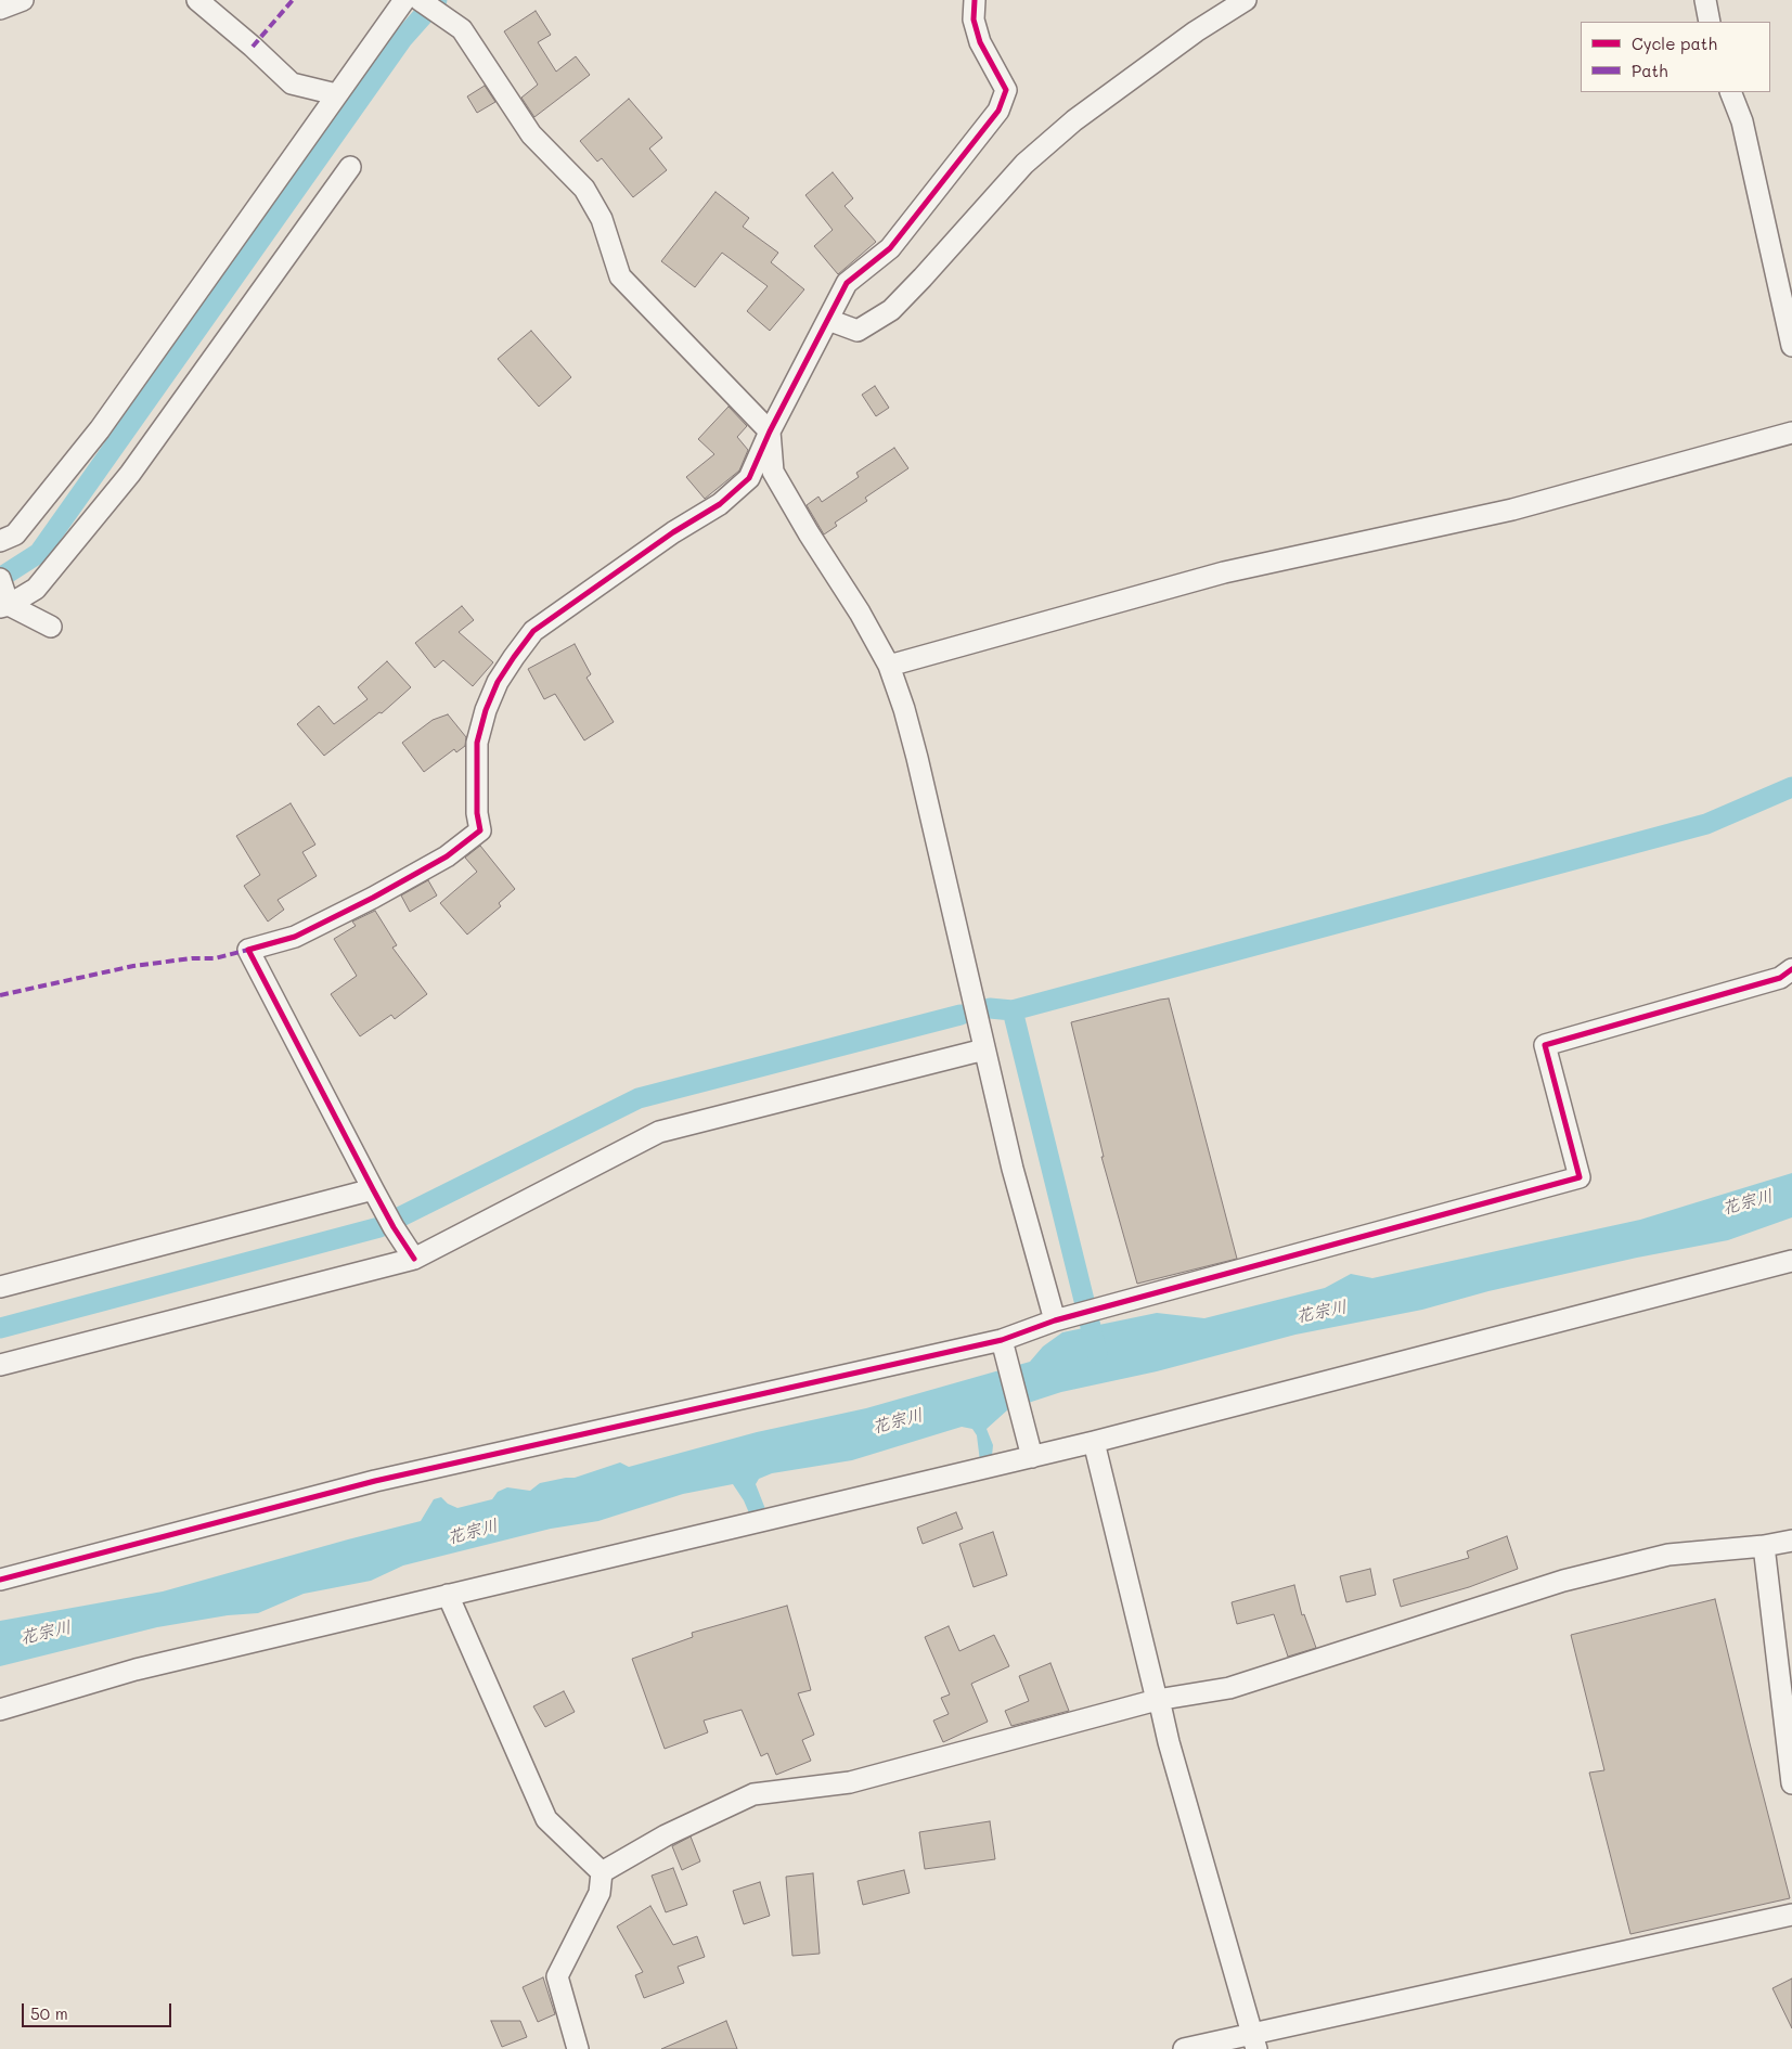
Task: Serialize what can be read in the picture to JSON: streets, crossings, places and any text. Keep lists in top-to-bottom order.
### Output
{
  "water": ["花宗川"],
  "legend": ["Cycle path", "Path"],
  "scale_bar": "50 m"
}
